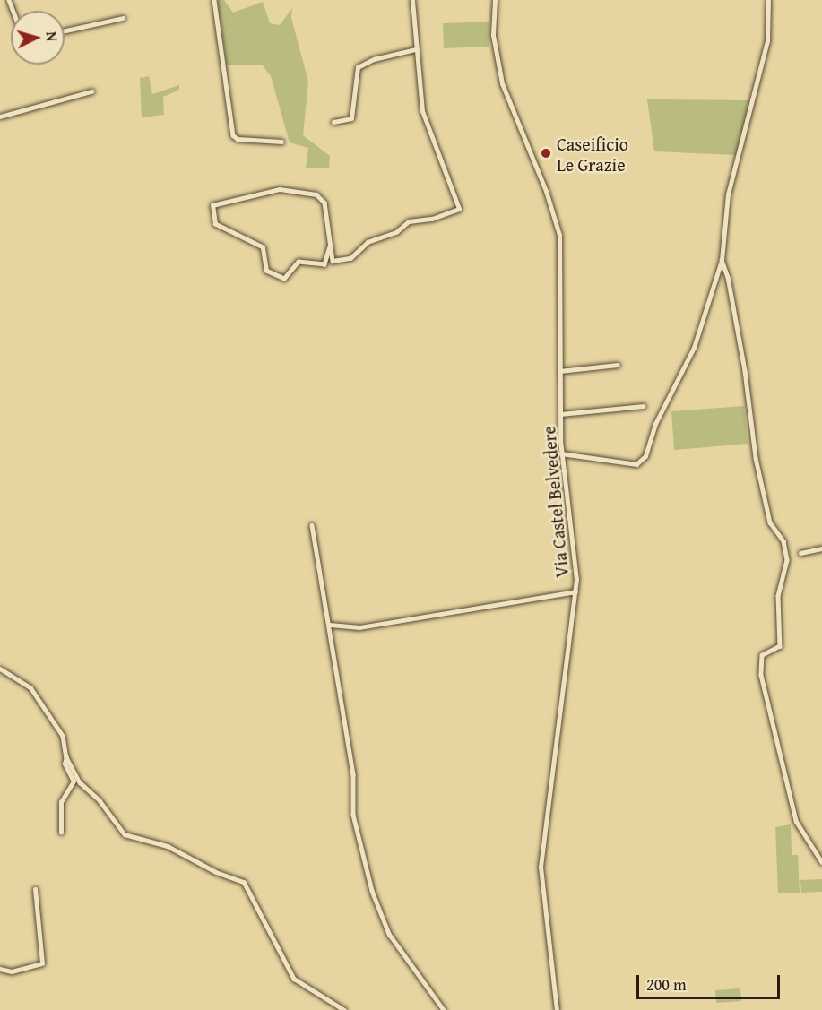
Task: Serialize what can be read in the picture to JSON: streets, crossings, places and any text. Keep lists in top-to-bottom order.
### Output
{
  "streets": {
    "street": ["Via Castel Belvedere"]
  },
  "places": ["Caseificio Le Grazie"],
  "scale_bar": "200 m",
  "north": "right"
}
